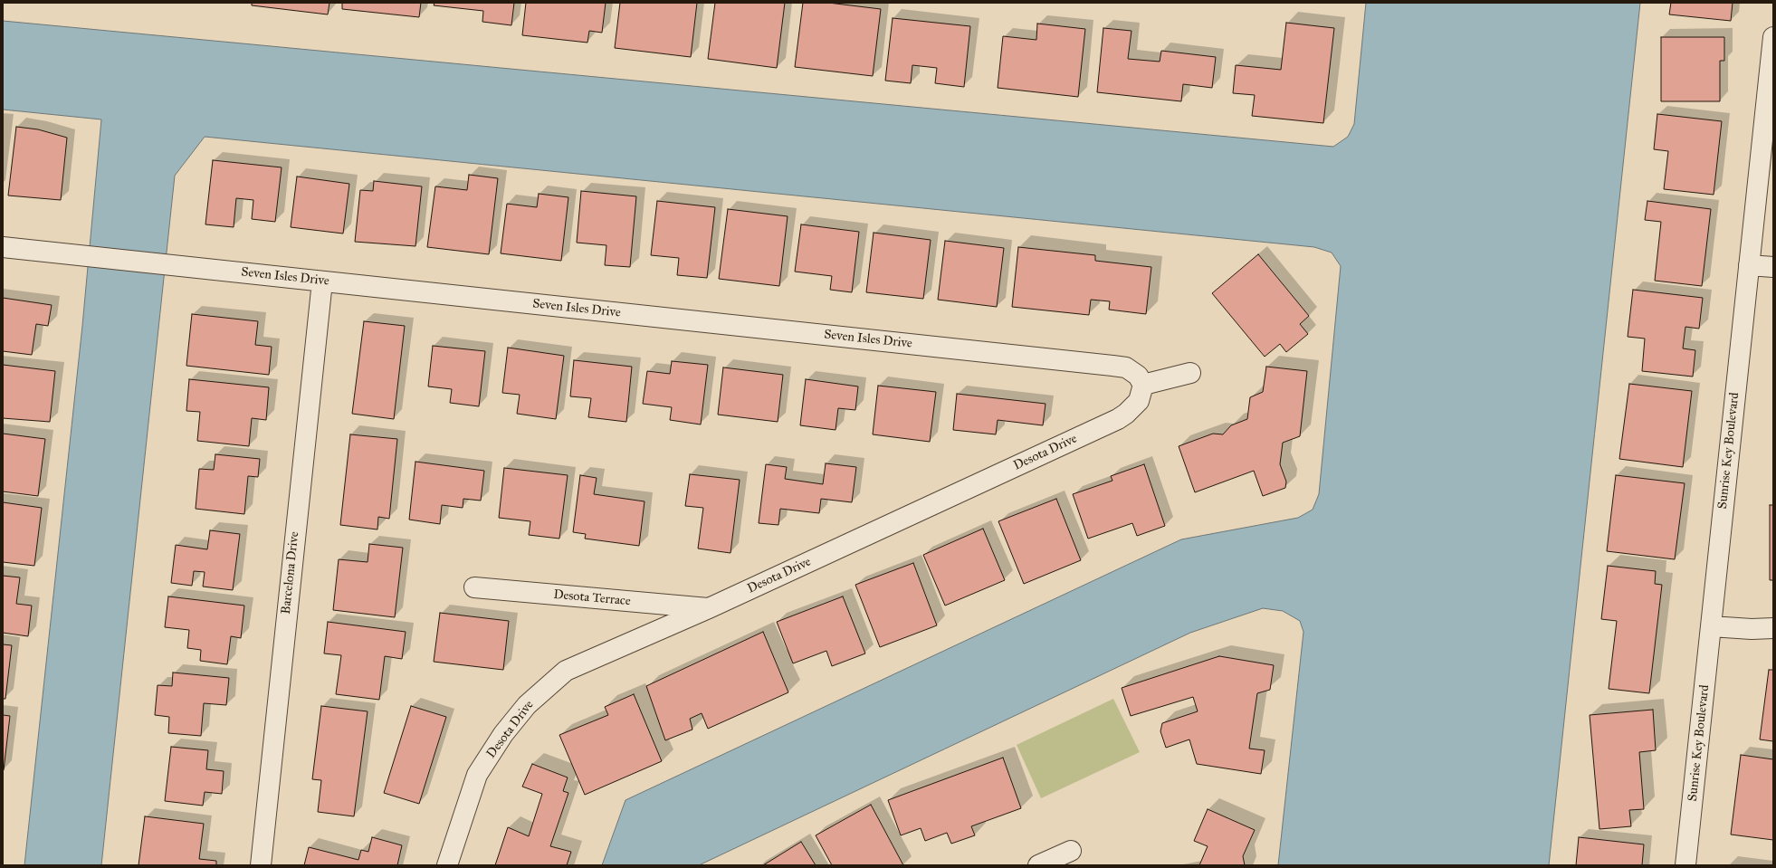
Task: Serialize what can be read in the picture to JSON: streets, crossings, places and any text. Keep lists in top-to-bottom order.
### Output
{
  "streets": {
    "street": [
      "Seven Isles Drive",
      "Sunrise Key Boulevard",
      "Desota Drive",
      "Barcelona Drive",
      "Desota Terrace"
    ]
  },
  "crossings": [
    ["Seven Isles Drive", "Desota Drive"],
    ["Seven Isles Drive", "Barcelona Drive"],
    ["Desota Drive", "Desota Terrace"]
  ]
}
